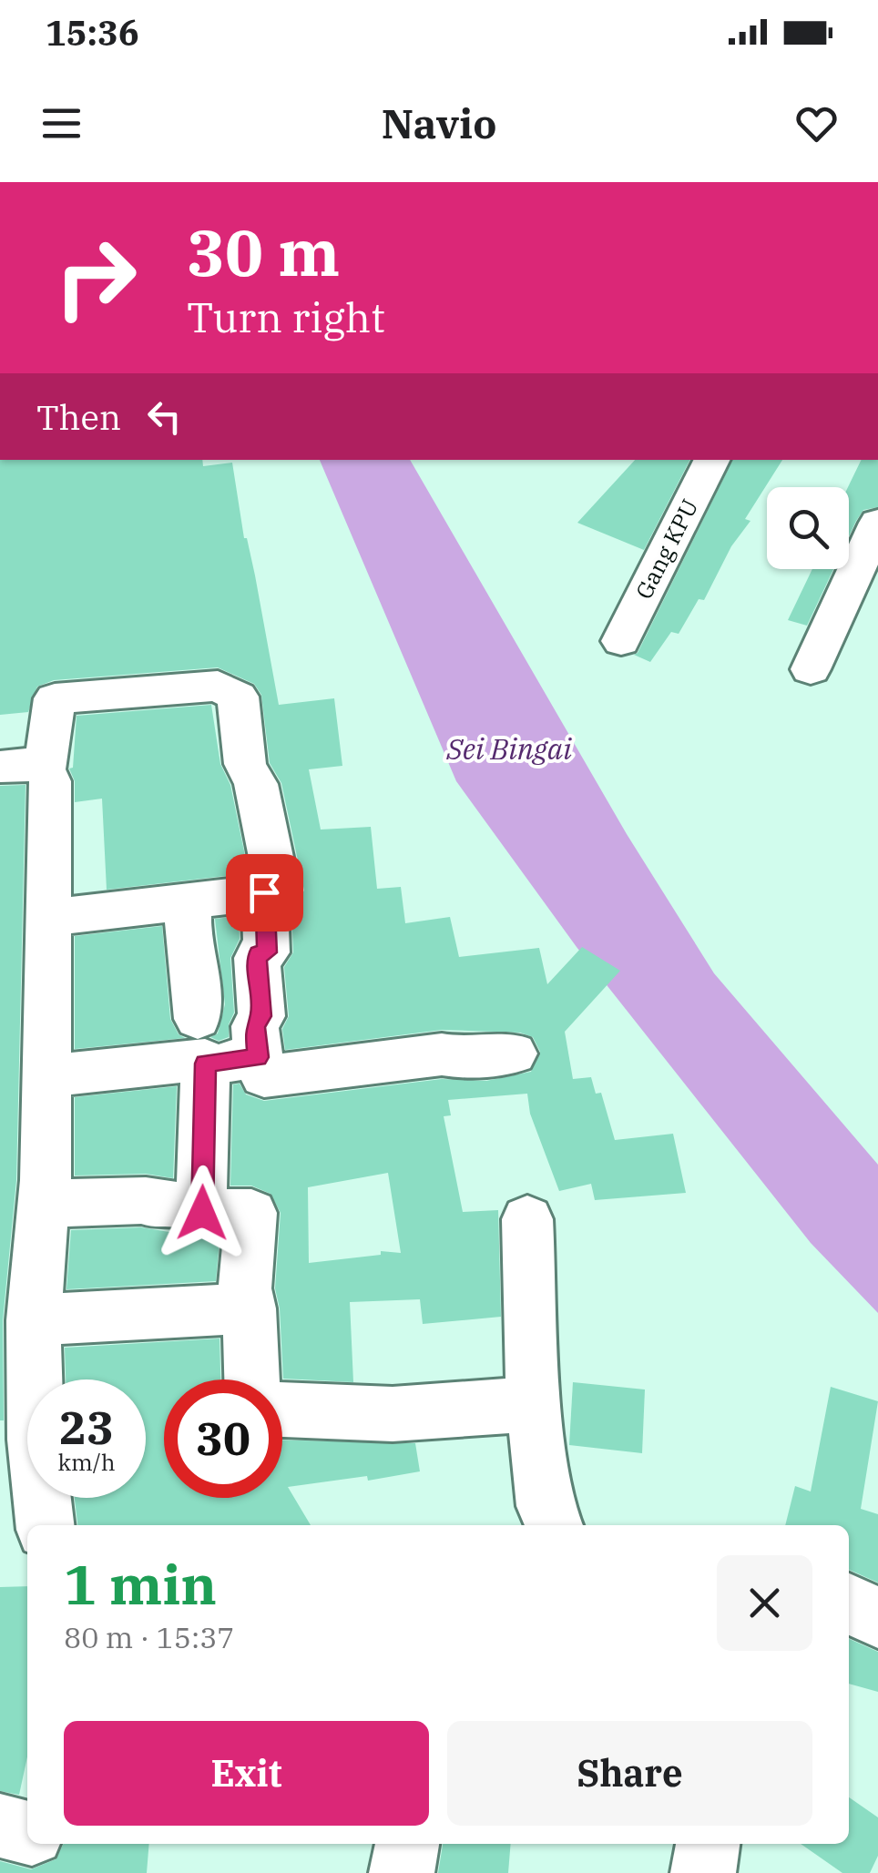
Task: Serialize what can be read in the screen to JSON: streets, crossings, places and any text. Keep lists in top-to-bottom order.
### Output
{
  "streets": {
    "street": ["Gang KPU"]
  },
  "water": ["Sei Bingai"],
  "page": {
    "status": "15:36",
    "header": "Navio",
    "turn": ["30 m", "Turn right"],
    "then": "Then",
    "speed": "23 km/h",
    "limit": "30",
    "heading": ["1 min", "80 m · 15:37"],
    "buttons": ["Exit", "Share"]
  }
}
